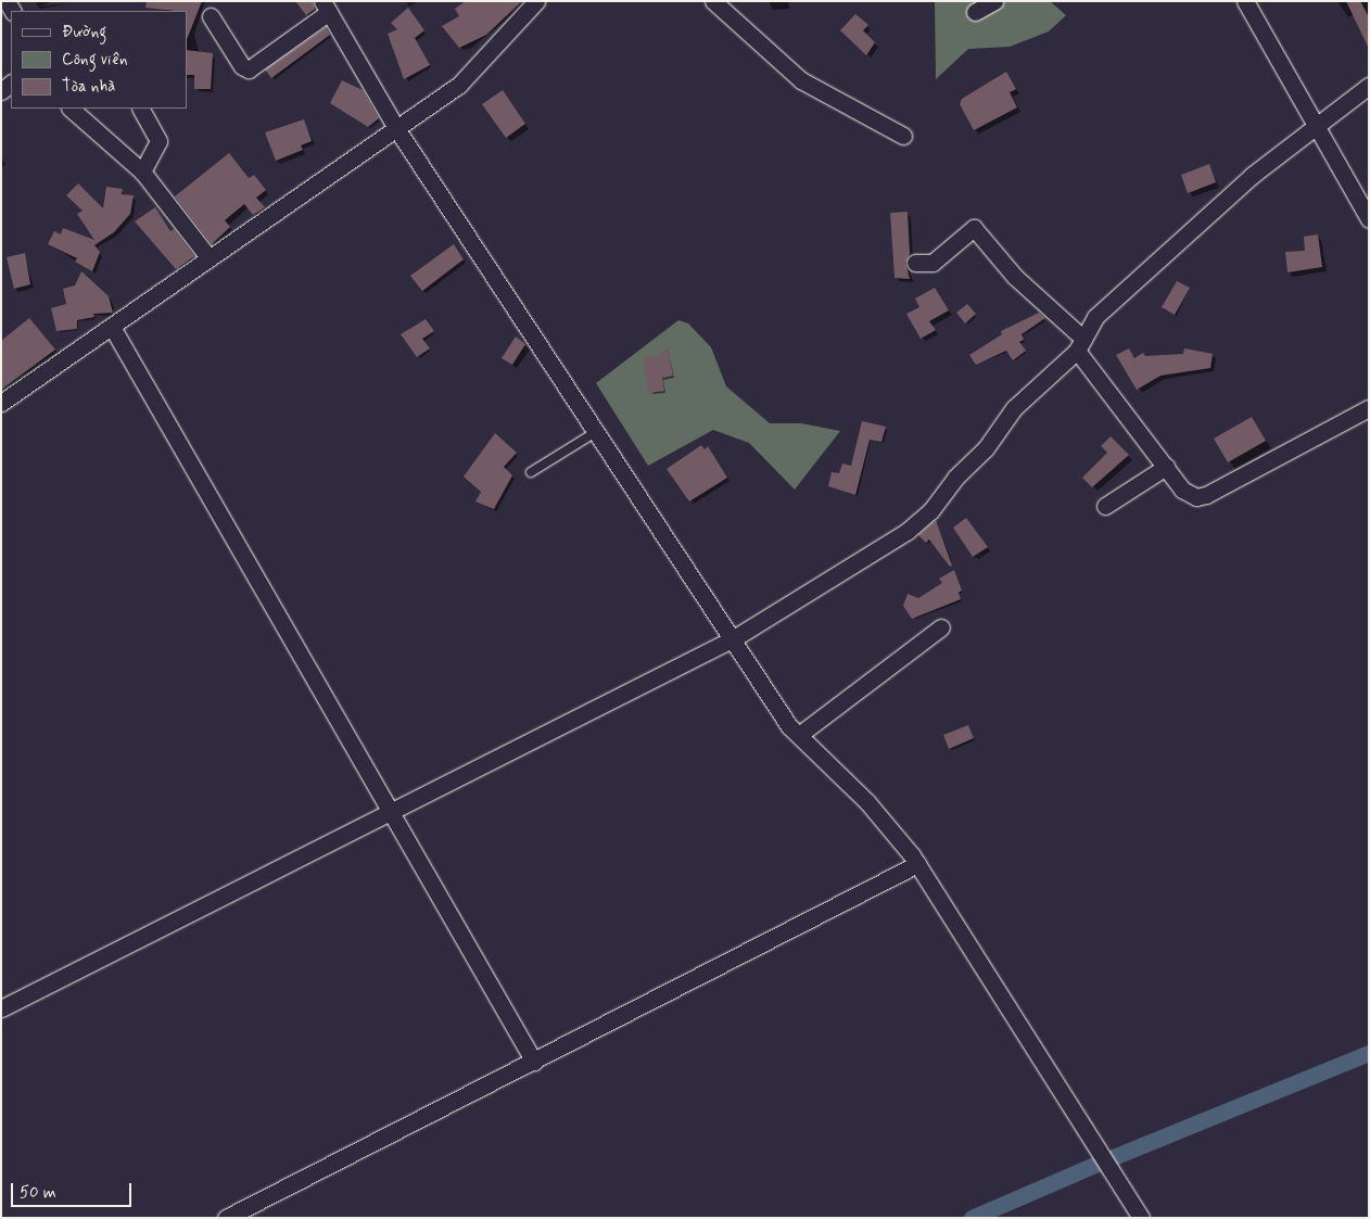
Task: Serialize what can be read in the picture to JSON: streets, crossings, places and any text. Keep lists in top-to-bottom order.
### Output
{
  "legend": ["Đường", "Công viên", "Tòa nhà"],
  "scale_bar": "50 m"
}
